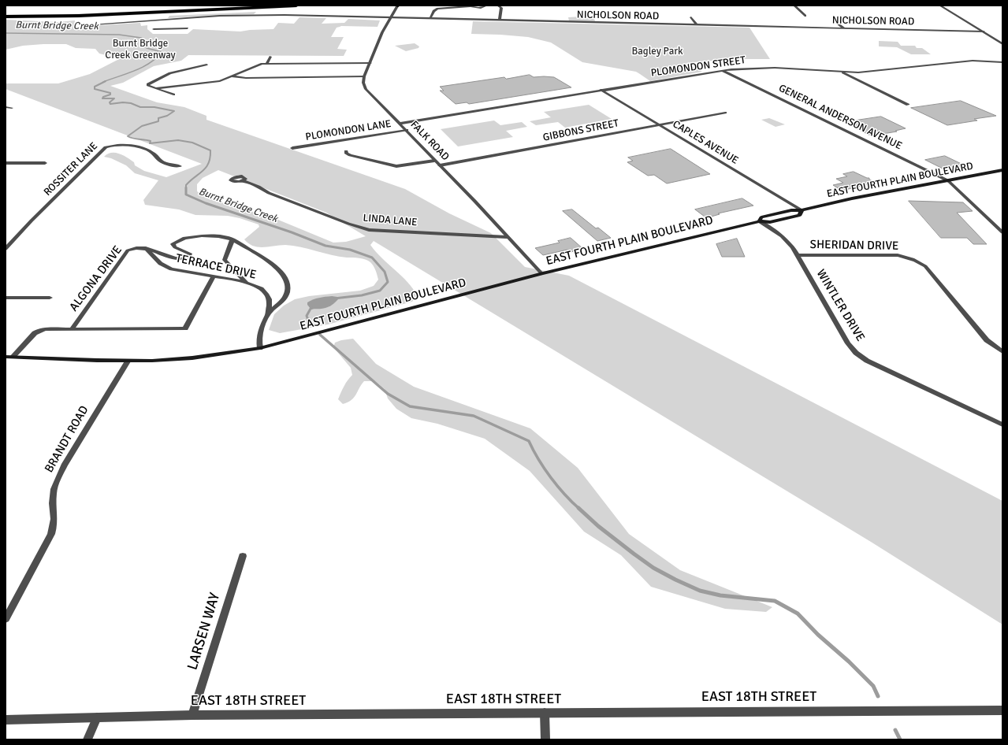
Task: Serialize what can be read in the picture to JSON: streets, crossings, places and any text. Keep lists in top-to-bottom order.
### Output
{
  "streets": {
    "main road": ["EAST FOURTH PLAIN BOULEVARD"],
    "street": [
      "NICHOLSON ROAD",
      "PLOMONDON STREET",
      "GENERAL ANDERSON AVENUE",
      "PLOMONDON LANE",
      "GIBBONS STREET",
      "FALK ROAD",
      "CAPLES AVENUE",
      "ROSSITER LANE",
      "LINDA LANE",
      "SHERIDAN DRIVE",
      "TERRACE DRIVE",
      "ALGONA DRIVE",
      "WINTLER DRIVE",
      "BRANDT ROAD",
      "LARSEN WAY",
      "EAST 18TH STREET"
    ]
  },
  "crossings": [
    ["PLOMONDON STREET", "GENERAL ANDERSON AVENUE"],
    ["PLOMONDON STREET", "FALK ROAD"],
    ["PLOMONDON STREET", "CAPLES AVENUE"],
    ["GENERAL ANDERSON AVENUE", "EAST FOURTH PLAIN BOULEVARD"],
    ["PLOMONDON LANE", "FALK ROAD"],
    ["GIBBONS STREET", "FALK ROAD"],
    ["GIBBONS STREET", "CAPLES AVENUE"],
    ["FALK ROAD", "EAST FOURTH PLAIN BOULEVARD"],
    ["FALK ROAD", "LINDA LANE"],
    ["CAPLES AVENUE", "EAST FOURTH PLAIN BOULEVARD"],
    ["EAST FOURTH PLAIN BOULEVARD", "ALGONA DRIVE"],
    ["EAST FOURTH PLAIN BOULEVARD", "WINTLER DRIVE"],
    ["EAST FOURTH PLAIN BOULEVARD", "BRANDT ROAD"],
    ["SHERIDAN DRIVE", "WINTLER DRIVE"],
    ["TERRACE DRIVE", "ALGONA DRIVE"],
    ["LARSEN WAY", "EAST 18TH STREET"]
  ],
  "water": ["Burnt Bridge Creek"],
  "parks": ["Burnt Bridge Creek Greenway", "Bagley Park"]
}
